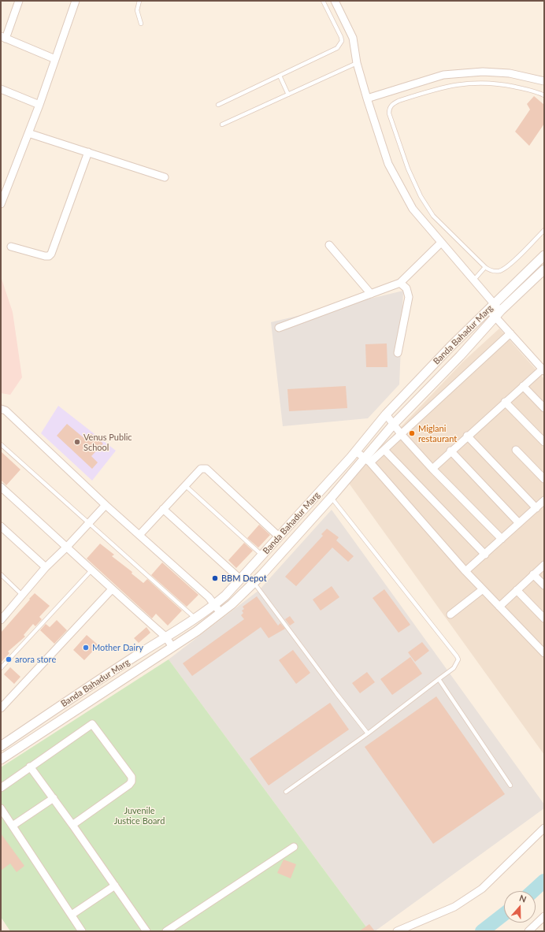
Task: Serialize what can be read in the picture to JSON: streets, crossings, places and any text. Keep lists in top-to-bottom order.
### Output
{
  "streets": {
    "street": ["Banda Bahadur Marg"]
  },
  "parks": ["Juvenile Justice Board"],
  "places": [
    "Miglani restaurant",
    "Venus Public School",
    "BBM Depot",
    "Mother Dairy",
    "arora store"
  ],
  "north": "top"
}
